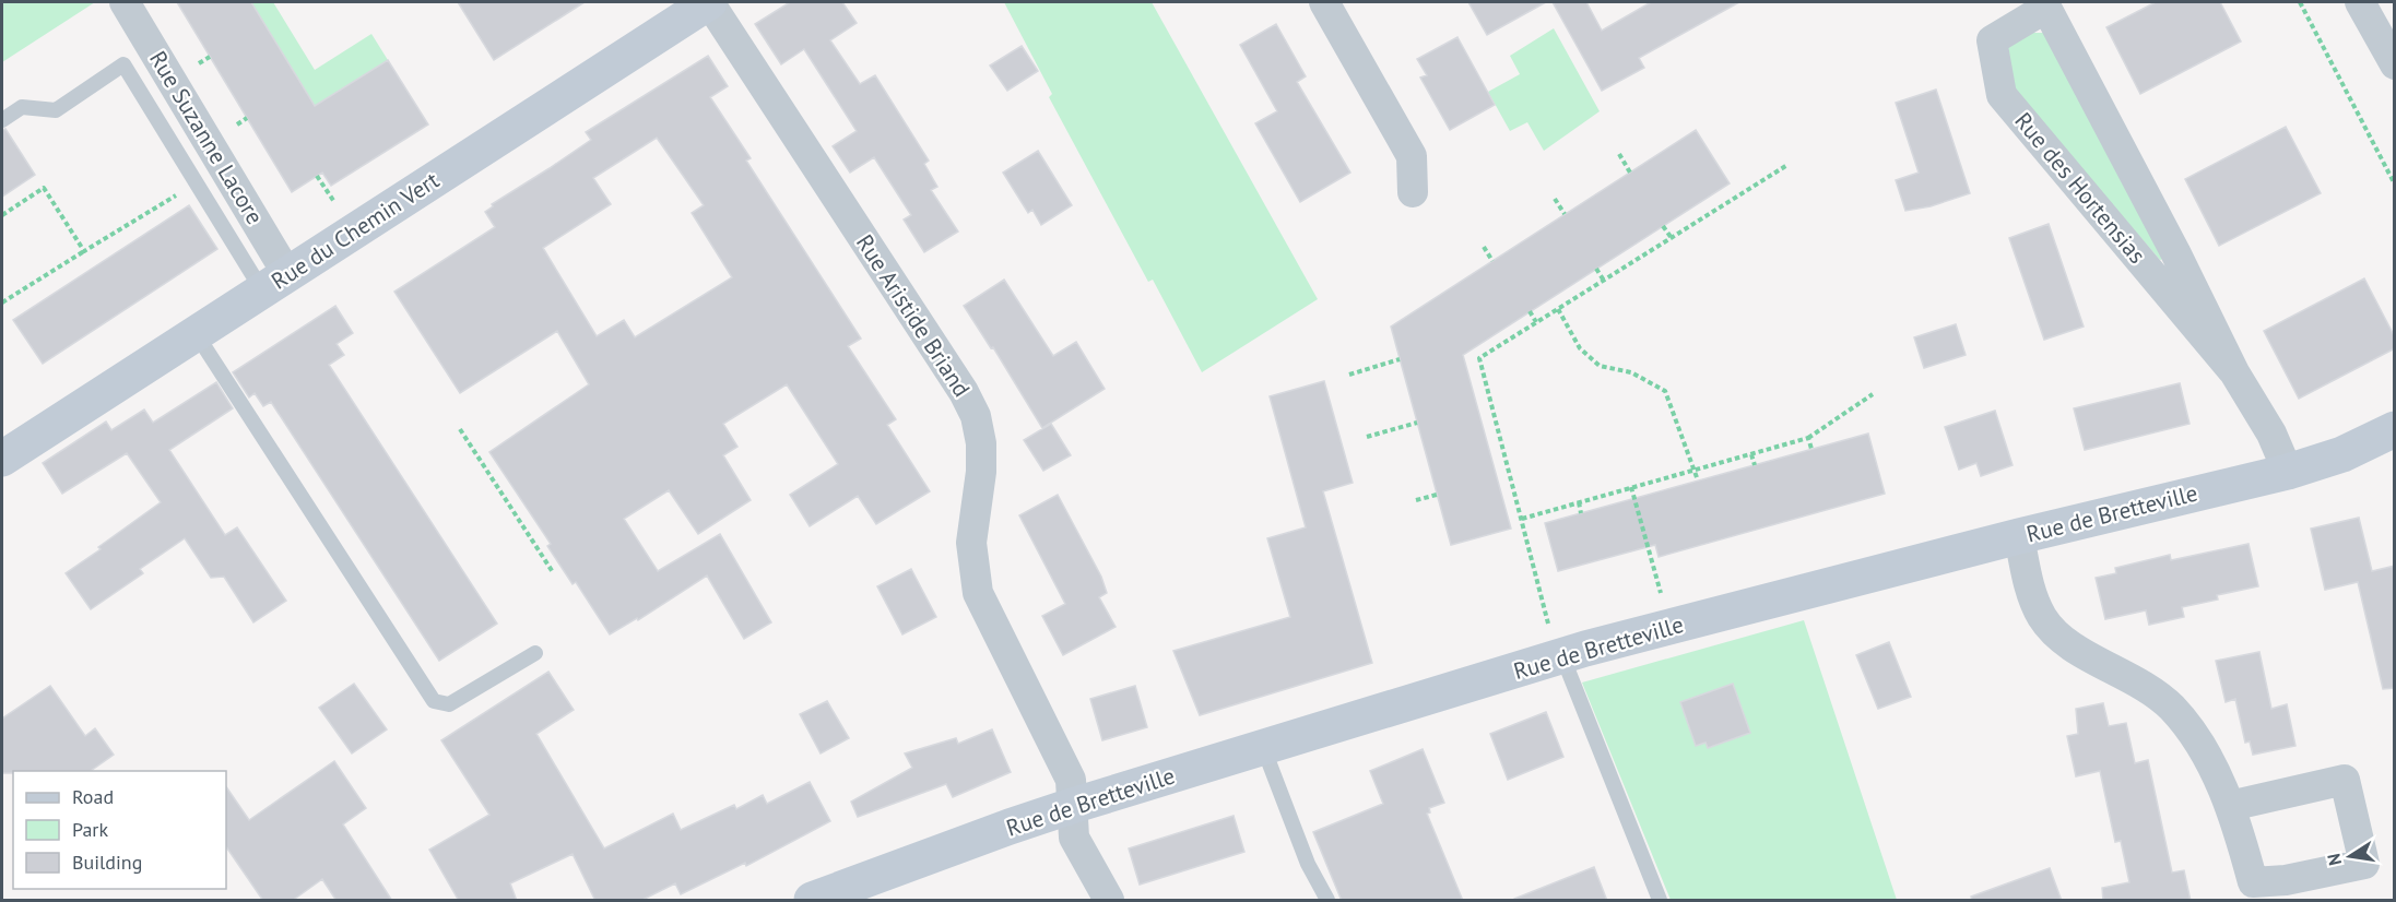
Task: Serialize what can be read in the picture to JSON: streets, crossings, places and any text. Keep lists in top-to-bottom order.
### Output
{
  "streets": {
    "main road": ["Rue du Chemin Vert", "Rue de Bretteville"],
    "street": ["Rue Suzanne Lacore", "Rue des Hortensias", "Rue Aristide Briand"]
  },
  "crossings": [
    ["Rue Suzanne Lacore", "Rue du Chemin Vert"],
    ["Rue des Hortensias", "Rue de Bretteville"],
    ["Rue du Chemin Vert", "Rue Aristide Briand"],
    ["Rue Aristide Briand", "Rue de Bretteville"]
  ],
  "legend": ["Road", "Park", "Building"],
  "north": "left"
}
